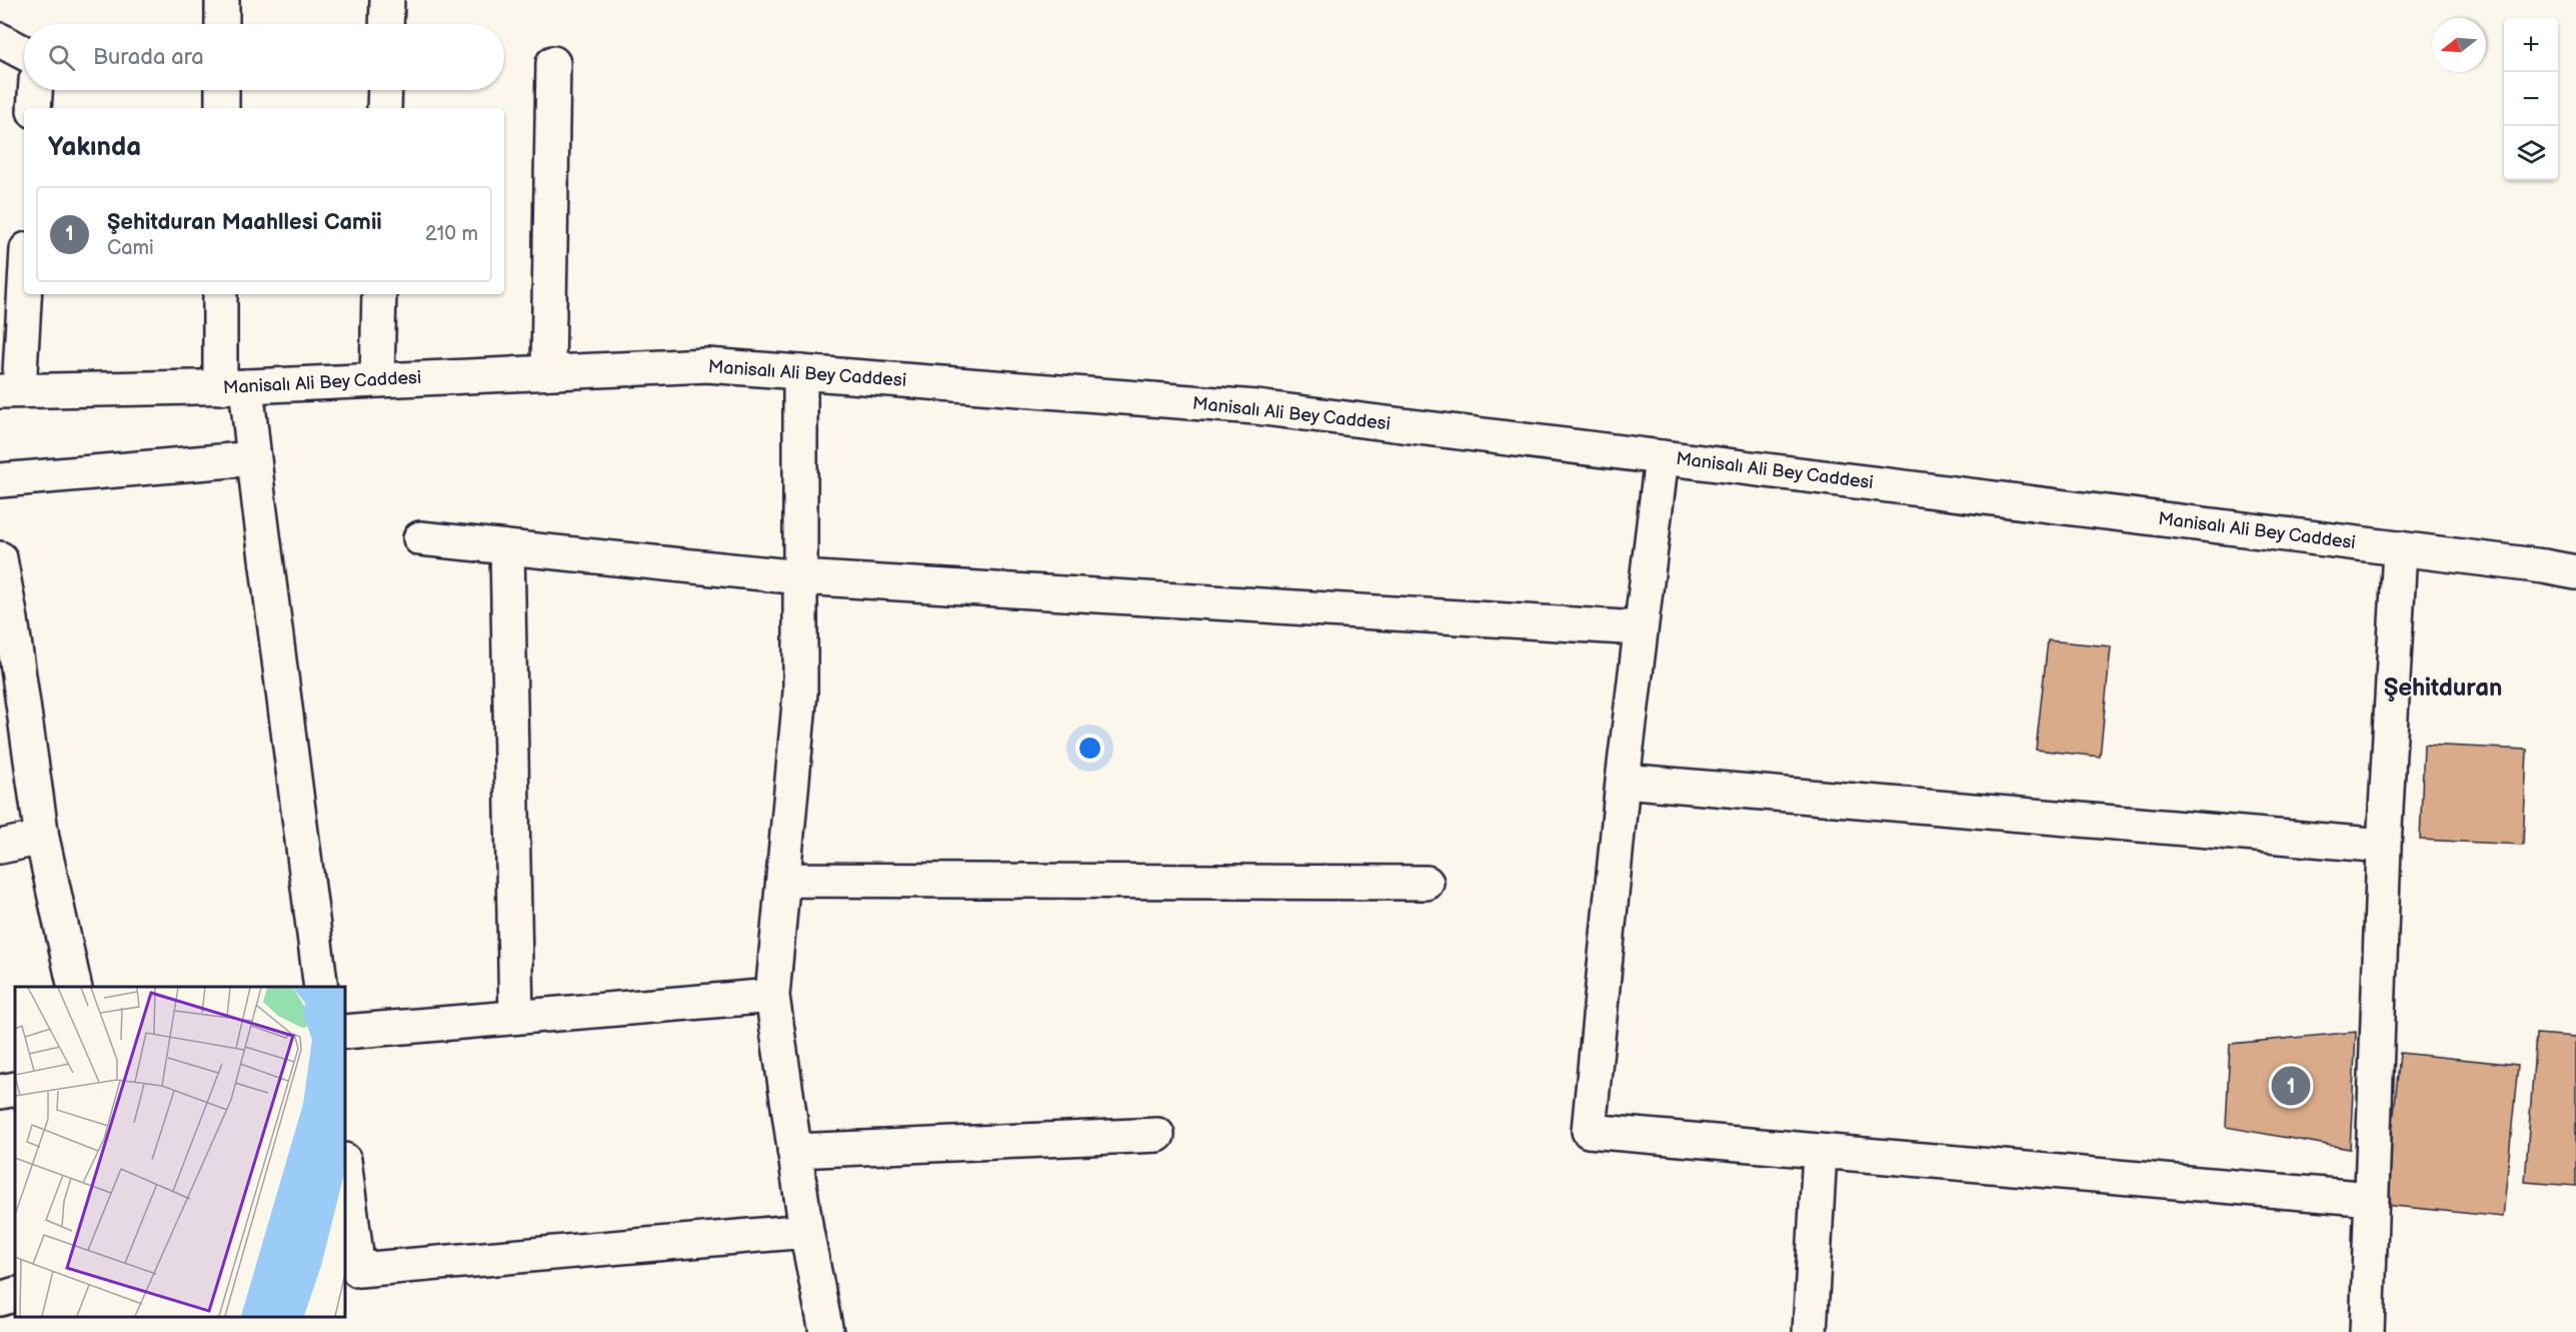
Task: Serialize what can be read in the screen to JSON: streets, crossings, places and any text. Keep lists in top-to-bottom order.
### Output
{
  "streets": {
    "street": ["Manisalı Ali Bey Caddesi"]
  },
  "districts": ["Şehitduran"],
  "north": "left",
  "page": {
    "map_buttons": ["+", "−"],
    "search": "Burada ara",
    "heading": "Yakında",
    "list": [
      {
        "mark": "1",
        "name": "Şehitduran Maahllesi Camii",
        "note": "Cami",
        "value": "210 m"
      }
    ],
    "pins": "1"
  }
}
